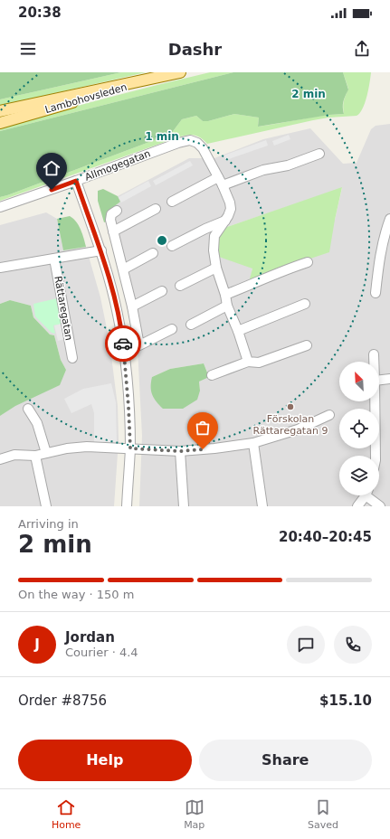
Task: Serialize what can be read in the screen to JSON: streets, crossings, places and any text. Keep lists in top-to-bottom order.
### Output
{
  "streets": {
    "main road": ["Lambohovsleden"],
    "street": ["Allmogegatan", "Rättaregatan"]
  },
  "places": ["Förskolan Rättaregatan 9"],
  "north": "top left",
  "page": {
    "status": "20:38",
    "header": "Dashr",
    "heading": ["2 min", "Arriving in", "20:40–20:45"],
    "panel": [
      "Jordan",
      "Courier · 4.4",
      "Order #8756",
      "$15.10"
    ],
    "bar": "On the way · 150 m",
    "round": "J",
    "buttons": ["Help", "Share"],
    "tabs": ["Home", "Map", "Saved"]
  },
  "rings": ["2 min", "1 min"]
}
